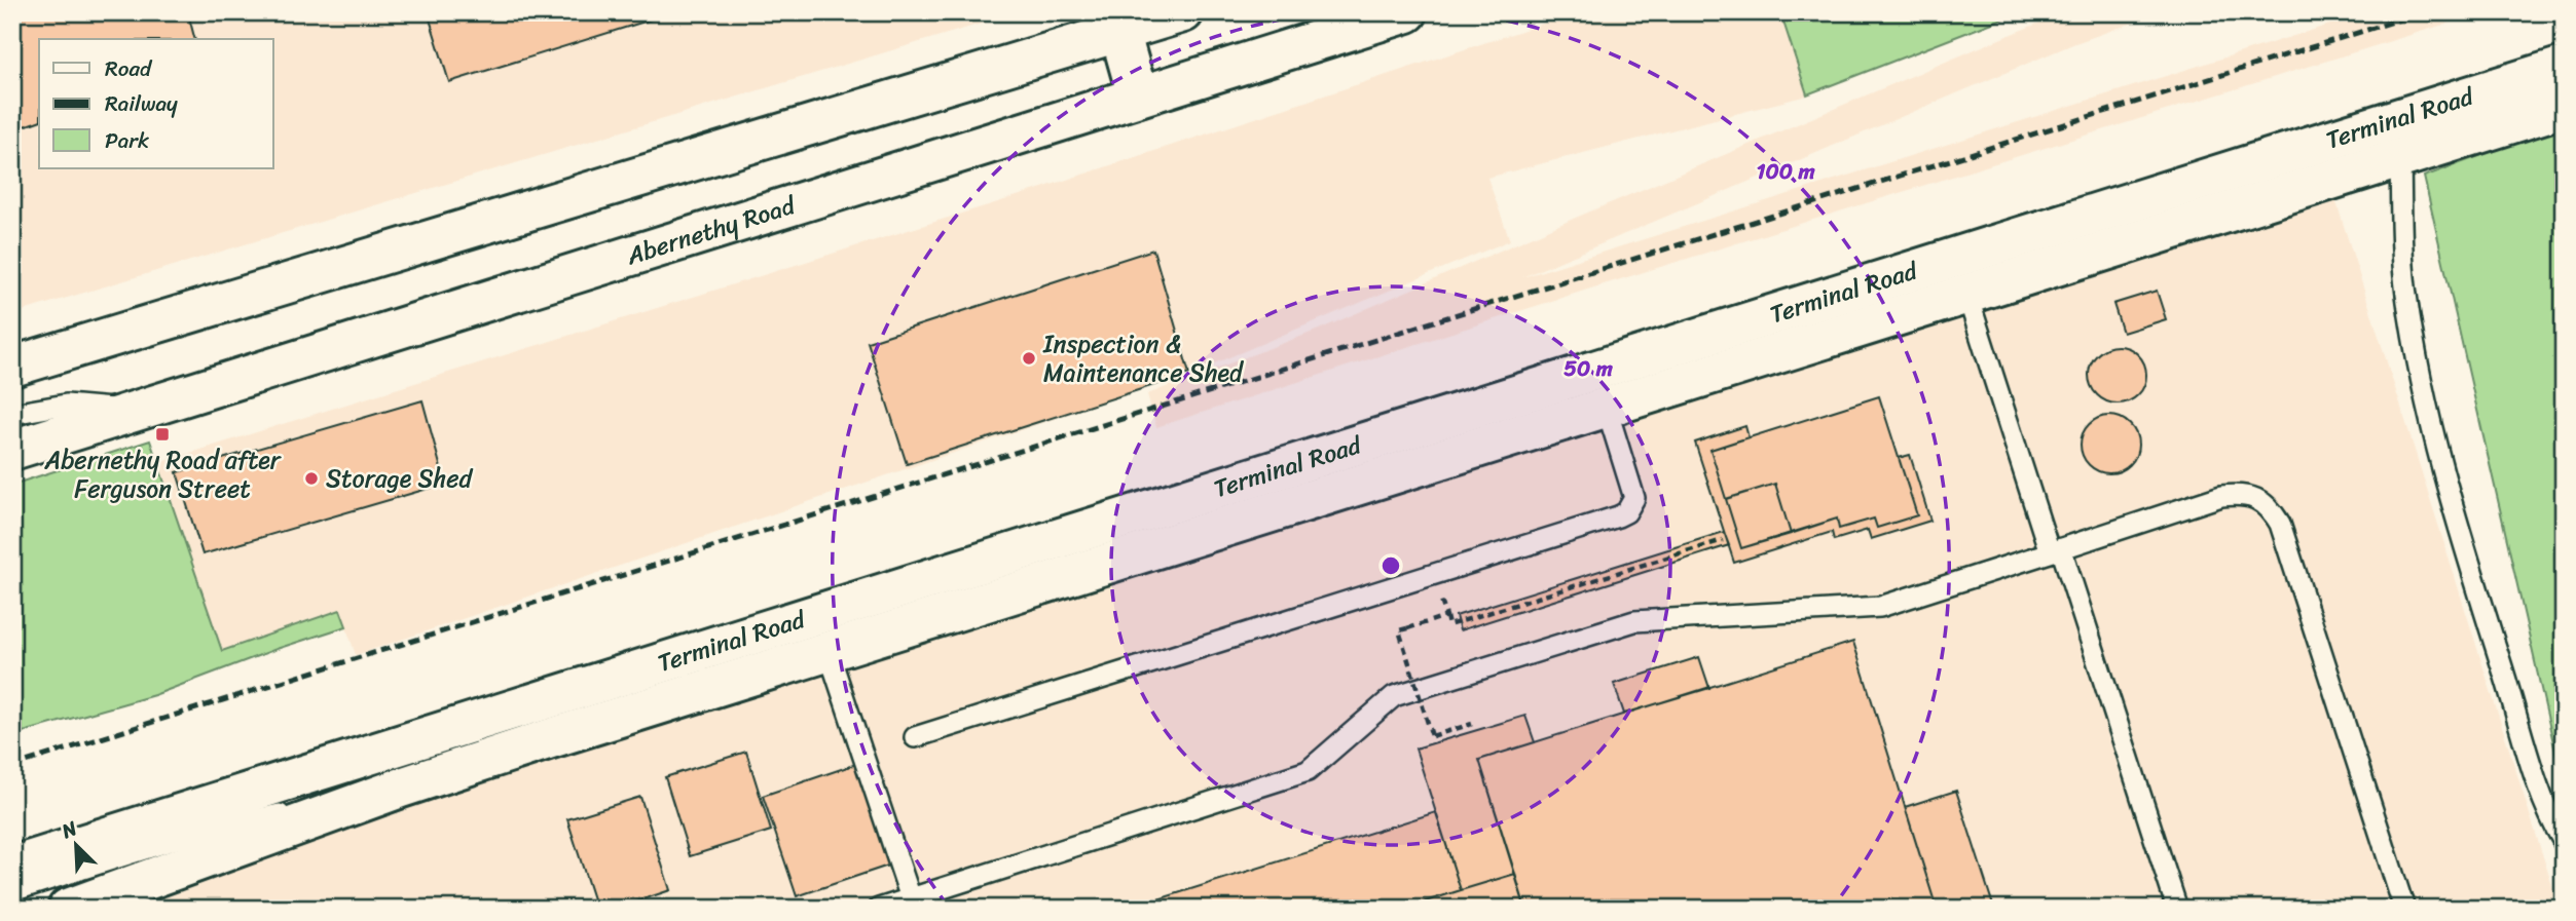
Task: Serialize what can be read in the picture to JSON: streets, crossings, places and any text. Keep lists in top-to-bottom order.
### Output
{
  "streets": {
    "street": ["Terminal Road", "Abernethy Road"]
  },
  "places": {
    "other": ["Inspection & Maintenance Shed", "Storage Shed"],
    "transit": ["Abernethy Road after Ferguson Street"]
  },
  "legend": ["Road", "Railway", "Park"],
  "north": "top left",
  "rings": ["100 m", "50 m"]
}
